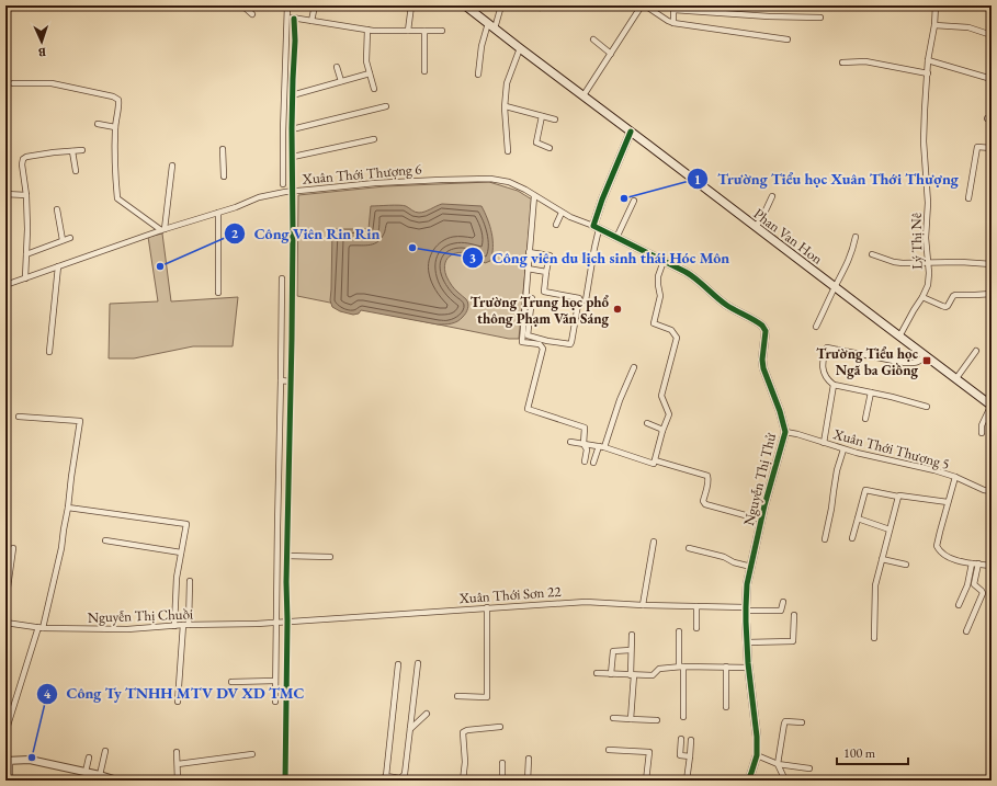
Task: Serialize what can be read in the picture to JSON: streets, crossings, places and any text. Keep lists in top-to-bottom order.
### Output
{
  "streets": {
    "main road": ["Phan Van Hon"],
    "street": [
      "Xuân Thới Thượng 6",
      "Lý Thị Nê",
      "Xuân Thới Thượng 5",
      "Nguyễn Thị Thử",
      "Xuân Thới Sơn 22",
      "Nguyễn Thị Chuồi"
    ]
  },
  "crossings": [
    ["Xuân Thới Thượng 6", "Nguyễn Thị Thử"],
    ["Phan Van Hon", "Lý Thị Nê"],
    ["Xuân Thới Thượng 5", "Nguyễn Thị Thử"],
    ["Nguyễn Thị Thử", "Xuân Thới Sơn 22"],
    ["Xuân Thới Sơn 22", "Nguyễn Thị Chuồi"]
  ],
  "places": {
    "other": [
      "Trường Tiểu học Xuân Thới Thượng",
      "Công viên du lịch sinh thái Hóc Môn",
      "Công Viên Rin Rin",
      "Trường Trung học phổ thông Phạm Văn Sáng",
      "Công Ty TNHH MTV DV XD TMC"
    ],
    "transit": ["Trường Tiểu học Ngã ba Giồng"]
  },
  "scale_bar": "100 m",
  "north": "bottom"
}
